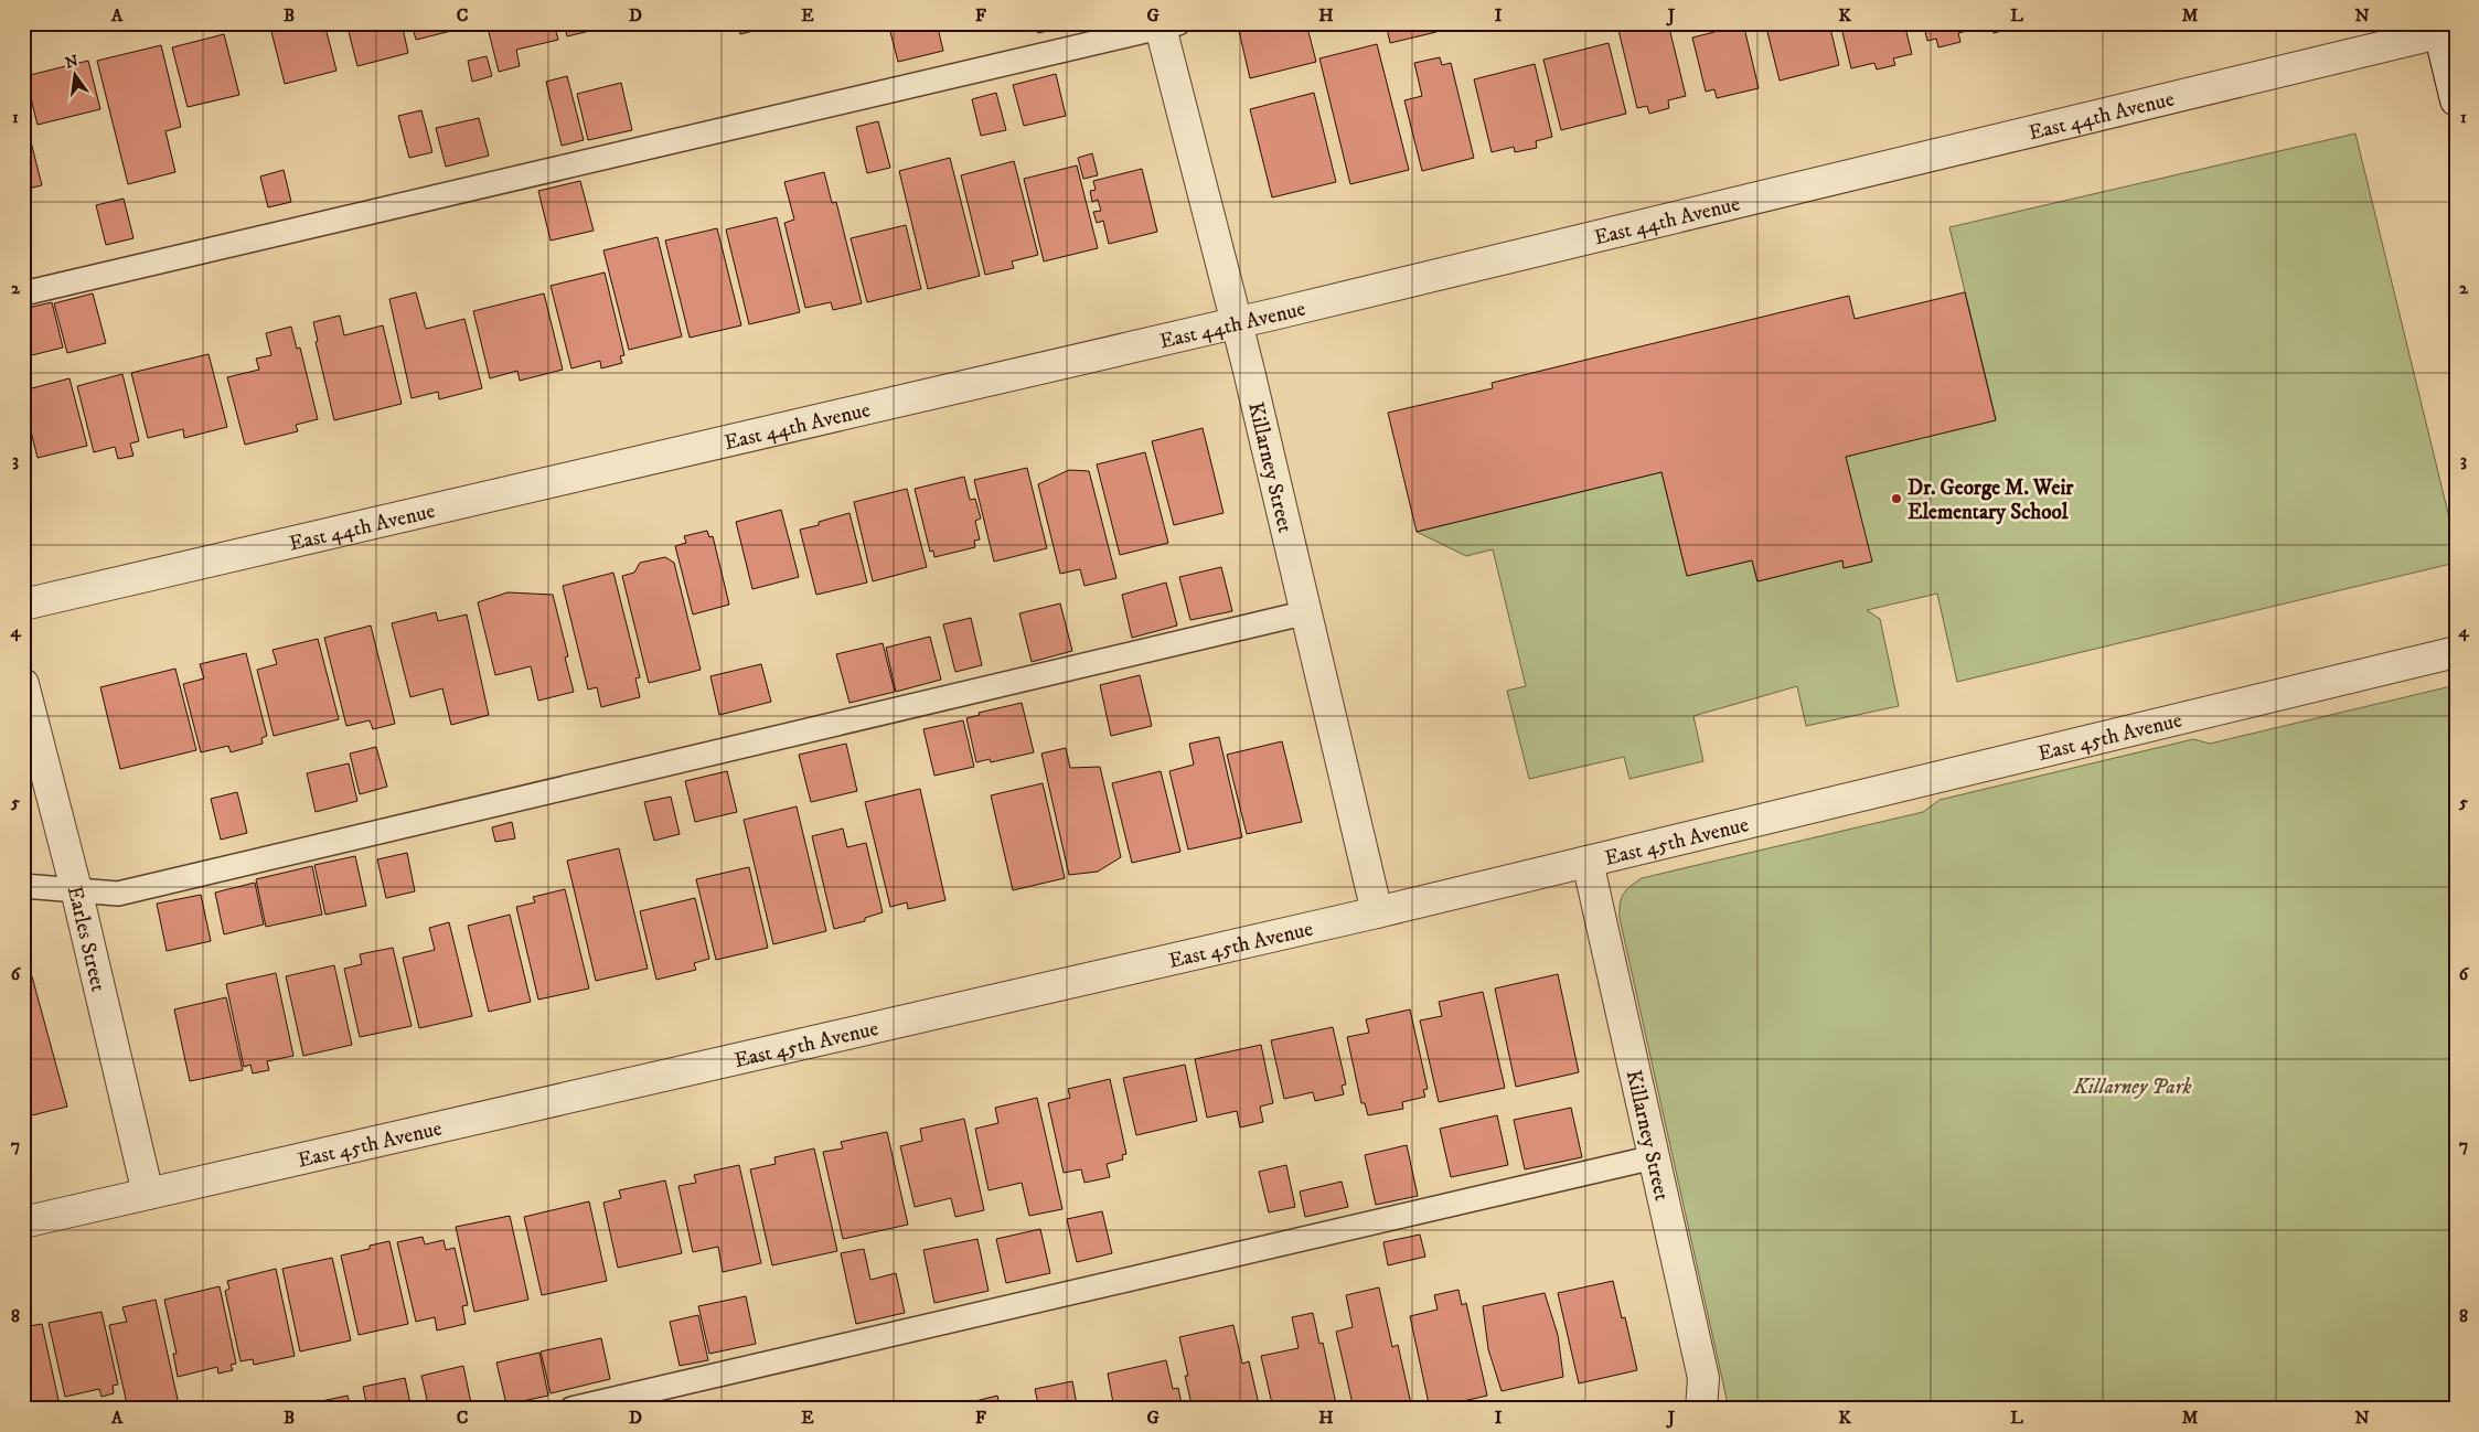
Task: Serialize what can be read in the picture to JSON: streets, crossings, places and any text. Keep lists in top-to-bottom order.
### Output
{
  "streets": {
    "street": [
      "East 44th Avenue",
      "Killarney Street",
      "East 45th Avenue",
      "Earles Street"
    ]
  },
  "crossings": [
    ["East 44th Avenue", "Killarney Street"],
    ["Killarney Street", "East 45th Avenue"],
    ["East 45th Avenue", "Earles Street"]
  ],
  "parks": ["Killarney Park"],
  "places": ["Dr. George M. Weir Elementary School"],
  "north": "top",
  "grid": {
    "columns": [
      "A",
      "B",
      "C",
      "D",
      "E",
      "F",
      "G",
      "H",
      "I",
      "J",
      "K",
      "L",
      "M",
      "N"
    ],
    "rows": [
      "1",
      "2",
      "3",
      "4",
      "5",
      "6",
      "7",
      "8"
    ]
  }
}
